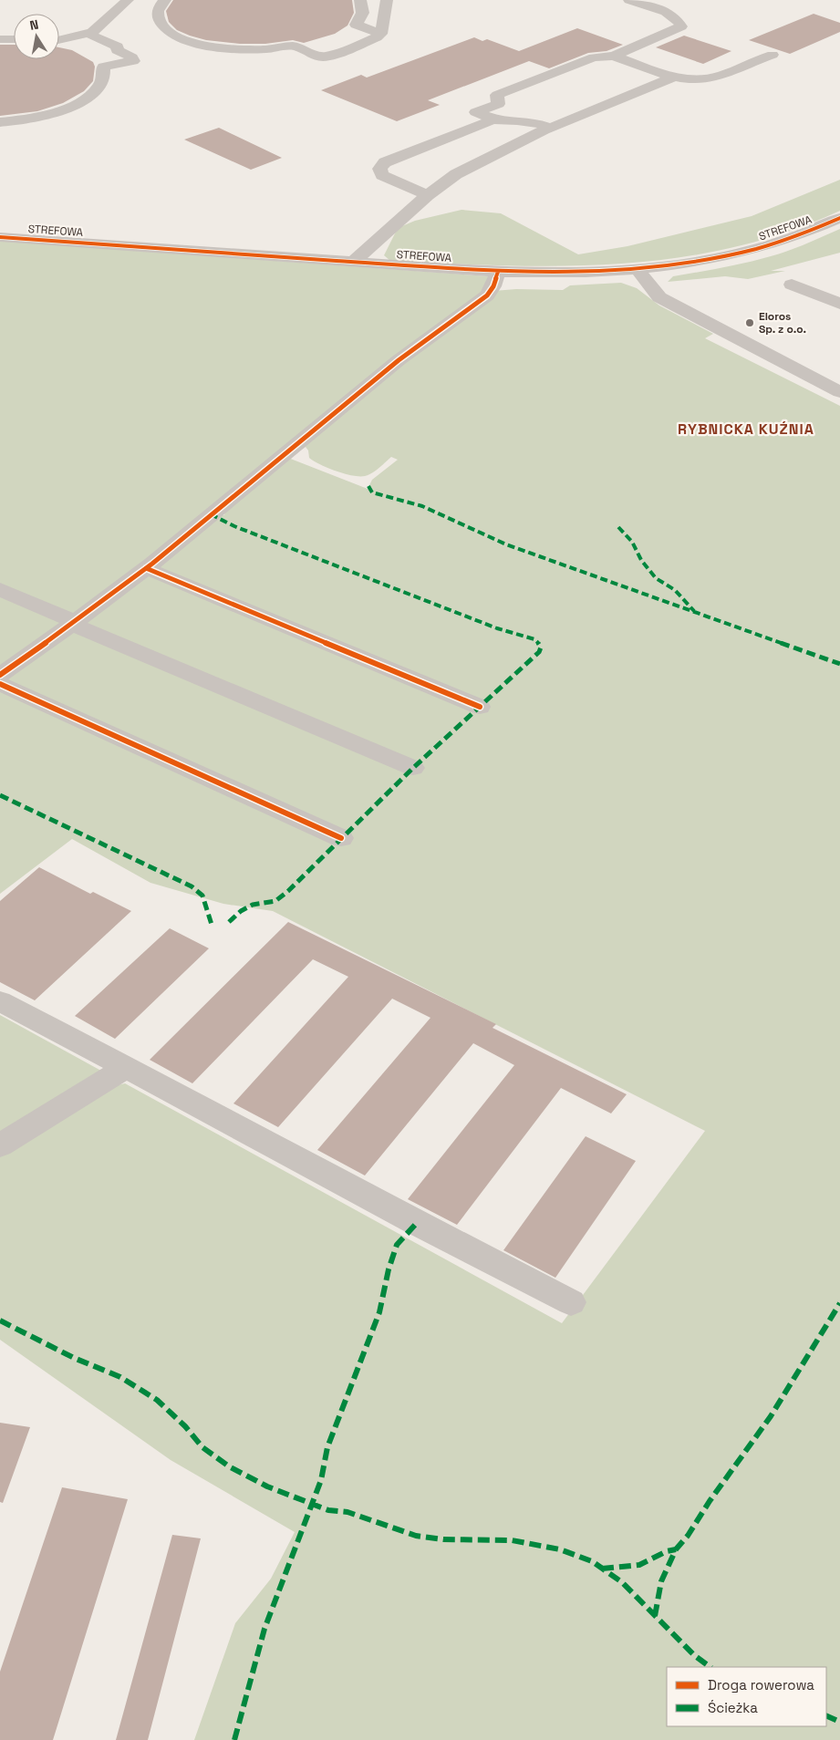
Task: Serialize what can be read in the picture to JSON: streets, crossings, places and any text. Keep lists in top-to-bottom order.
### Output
{
  "streets": {
    "street": ["STREFOWA"]
  },
  "districts": ["RYBNICKA KUŹNIA"],
  "places": ["Eloros Sp. z o.o."],
  "legend": ["Droga rowerowa", "Ścieżka"],
  "north": "top"
}
